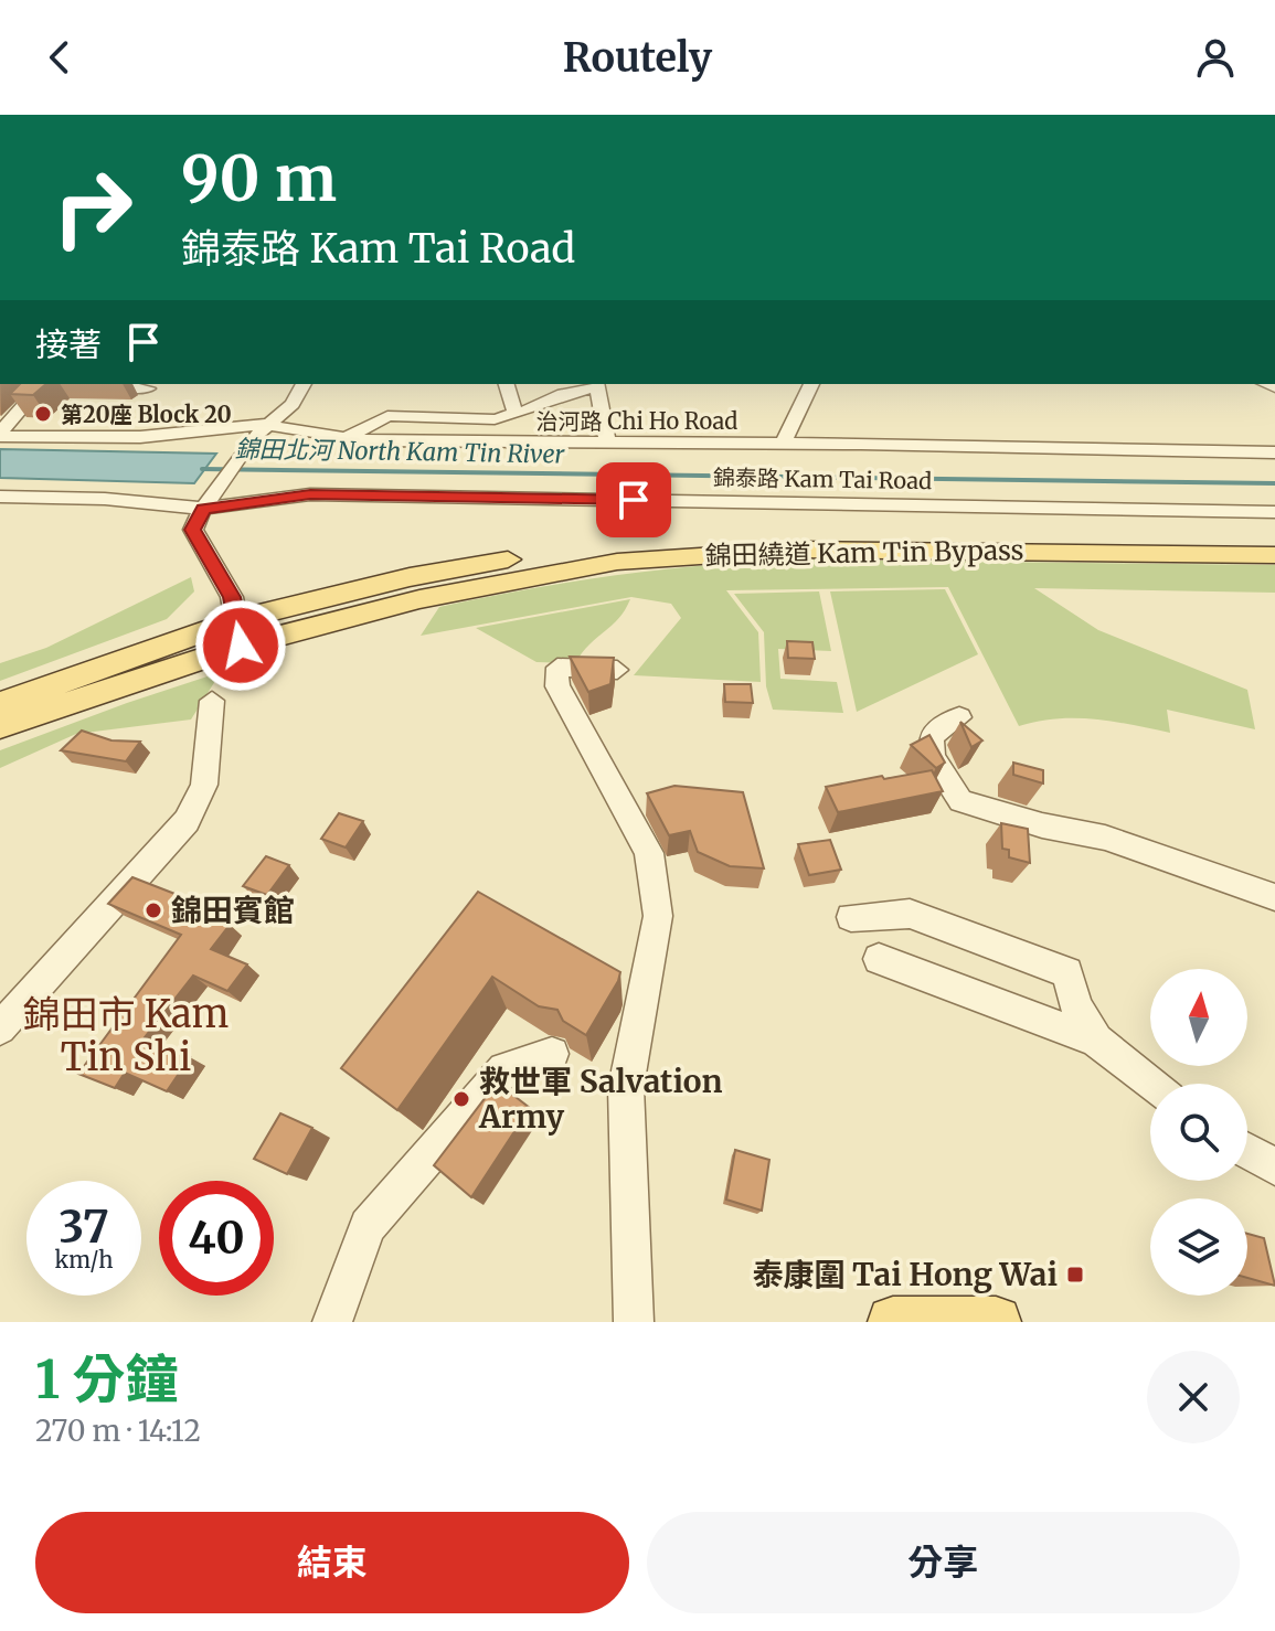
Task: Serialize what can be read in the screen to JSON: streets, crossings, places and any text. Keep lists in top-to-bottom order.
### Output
{
  "streets": {
    "main road": ["錦田繞道 Kam Tin Bypass"],
    "street": ["治河路 Chi Ho Road", "錦泰路 Kam Tai Road"]
  },
  "districts": ["錦田市 Kam Tin Shi"],
  "water": ["錦田北河 North Kam Tin River"],
  "places": {
    "other": ["第20座 Block 20", "錦田賓館", "救世軍 Salvation Army"],
    "transit": ["泰康圍 Tai Hong Wai"]
  },
  "north": "top",
  "page": {
    "header": "Routely",
    "turn": ["90 m", "錦泰路 Kam Tai Road"],
    "then": "接著",
    "speed": "37 km/h",
    "limit": "40",
    "heading": ["1 分鐘", "270 m · 14:12"],
    "buttons": ["結束", "分享"]
  }
}
